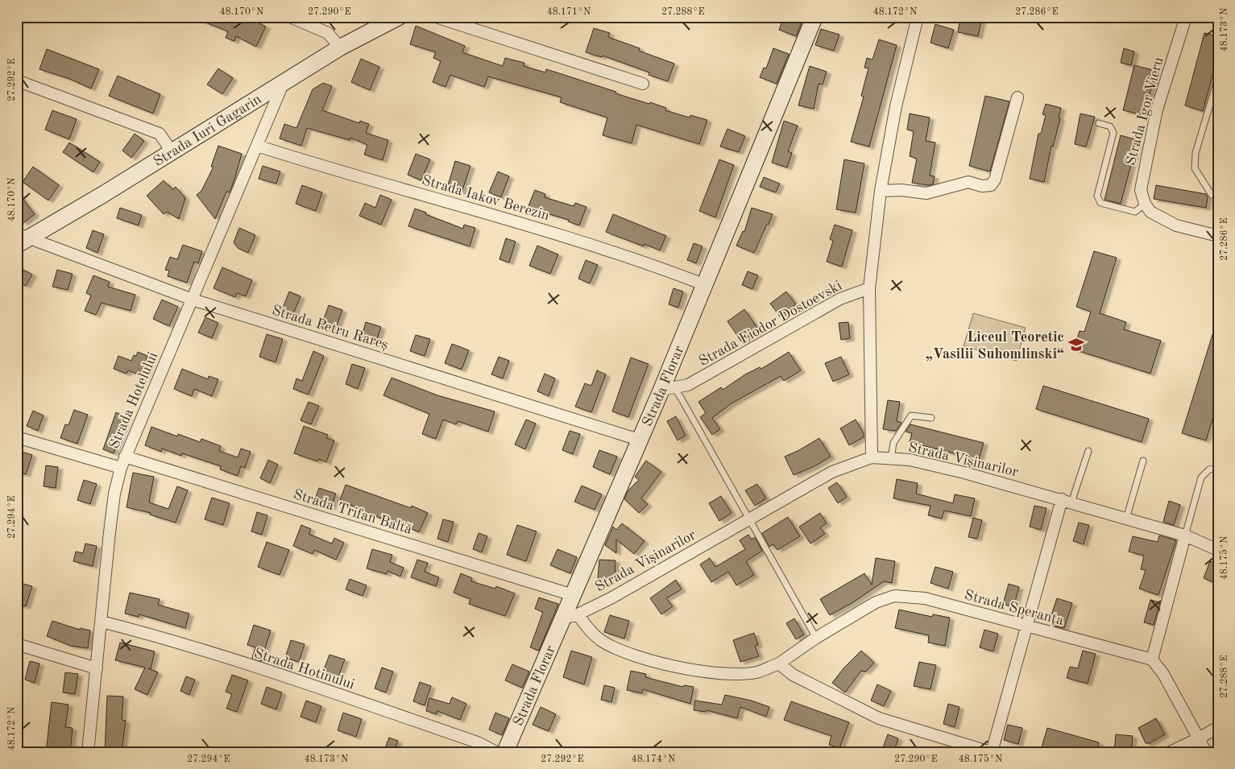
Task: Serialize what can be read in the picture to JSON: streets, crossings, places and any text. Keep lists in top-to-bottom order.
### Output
{
  "streets": {
    "street": [
      "Strada Igor Vieru",
      "Strada Iuri Gagarin",
      "Strada Iakov Berezin",
      "Strada Fiodor Dostoevski",
      "Strada Petru Rareș",
      "Strada Florar",
      "Strada Hotelului",
      "Strada Vișinarilor",
      "Strada Trifan Baltă",
      "Strada Speranța",
      "Strada Hotinului"
    ]
  },
  "crossings": [
    ["Strada Iuri Gagarin", "Strada Petru Rareș"],
    ["Strada Iuri Gagarin", "Strada Hotelului"],
    ["Strada Iakov Berezin", "Strada Florar"],
    ["Strada Iakov Berezin", "Strada Hotelului"],
    ["Strada Fiodor Dostoevski", "Strada Florar"],
    ["Strada Petru Rareș", "Strada Florar"],
    ["Strada Petru Rareș", "Strada Hotelului"],
    ["Strada Florar", "Strada Vișinarilor"],
    ["Strada Florar", "Strada Trifan Baltă"],
    ["Strada Florar", "Strada Speranța"],
    ["Strada Hotelului", "Strada Trifan Baltă"],
    ["Strada Hotelului", "Strada Hotinului"],
    ["Strada Vișinarilor", "Strada Speranța"]
  ],
  "places": {
    "school or university": ["Liceul Teoretic „Vasilii Suhomlinski“"]
  },
  "coordinates": [
    "48.170°N",
    "27.290°E",
    "48.171°N",
    "27.288°E",
    "48.172°N",
    "27.286°E",
    "48.173°N",
    "27.292°E",
    "27.294°E",
    "48.175°N",
    "48.174°N"
  ]
}
